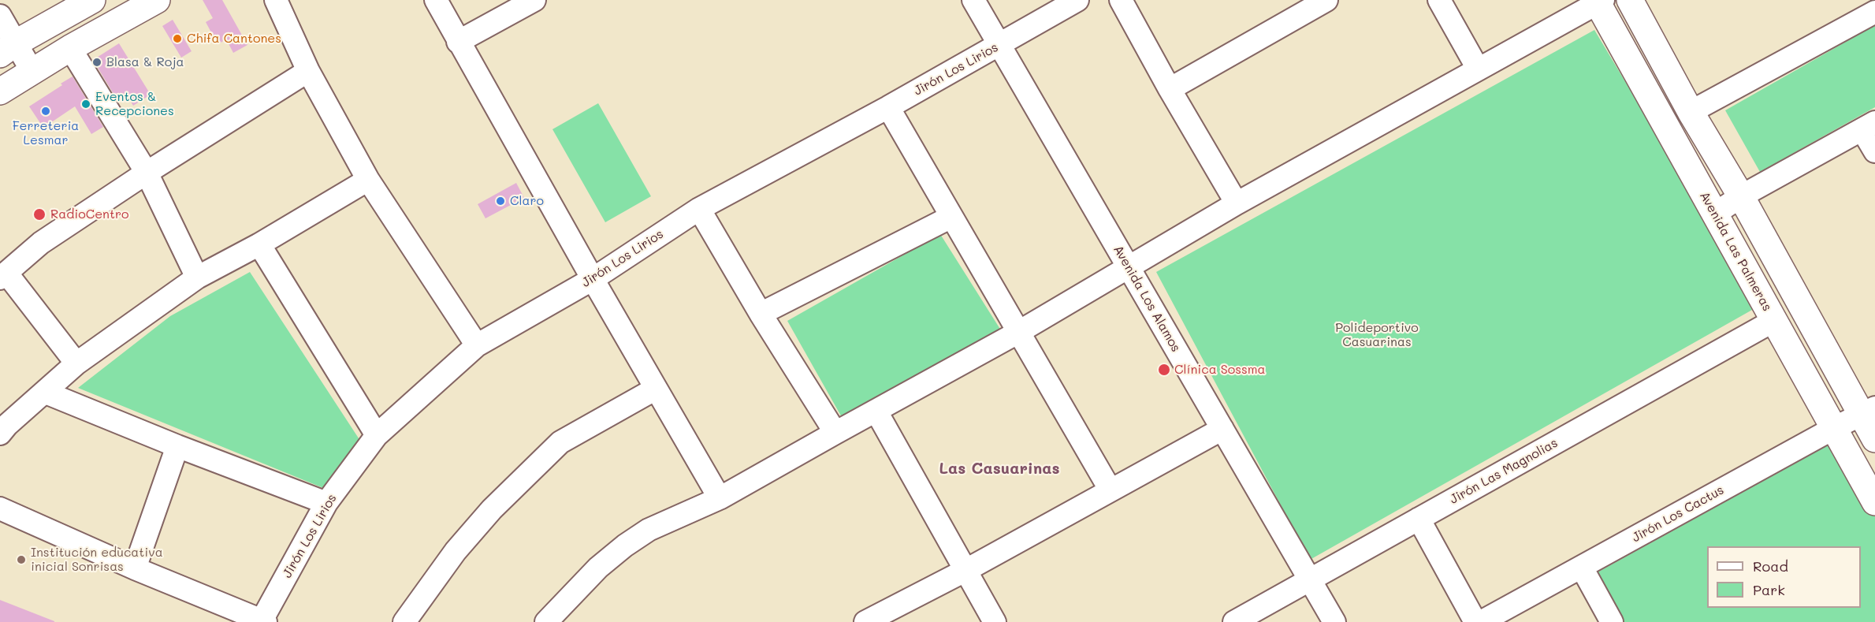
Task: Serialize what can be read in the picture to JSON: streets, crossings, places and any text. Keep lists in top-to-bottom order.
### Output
{
  "streets": {
    "main road": ["Avenida Las Palmeras"],
    "street": [
      "Jirón Los Lirios",
      "Avenida Los Alamos",
      "Jirón Las Magnolias",
      "Jirón Los Cactus"
    ]
  },
  "crossings": [
    ["Jirón Los Lirios", "Avenida Los Alamos"],
    ["Avenida Las Palmeras", "Jirón Las Magnolias"],
    ["Avenida Las Palmeras", "Jirón Los Cactus"],
    ["Avenida Los Alamos", "Jirón Las Magnolias"]
  ],
  "districts": ["Las Casuarinas"],
  "parks": ["Polideportivo Casuarinas"],
  "places": [
    "Chifa Cantones",
    "Blasa & Roja",
    "Eventos & Recepciones",
    "Ferreteria Lesmar",
    "Claro",
    "RadioCentro",
    "Clínica Sossma",
    "Institución educativa inicial Sonrisas"
  ],
  "legend": ["Road", "Park"]
}
